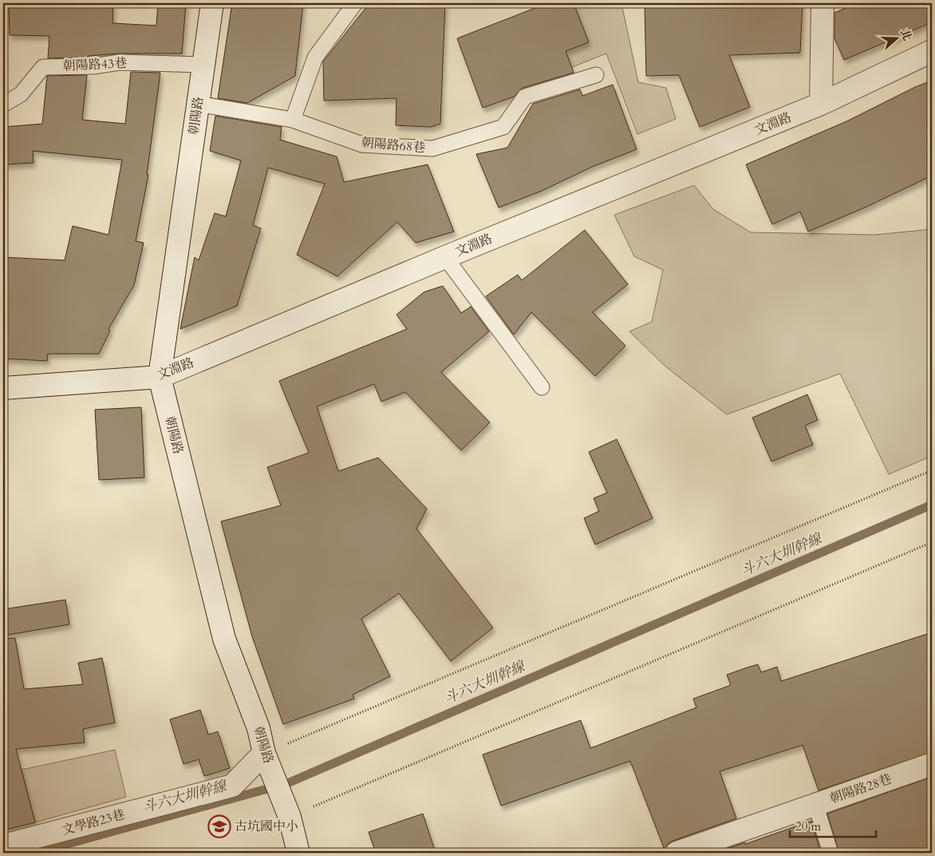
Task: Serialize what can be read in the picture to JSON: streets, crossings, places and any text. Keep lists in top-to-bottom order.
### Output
{
  "streets": {
    "street": [
      "朝陽路",
      "文淵路",
      "朝陽路28巷",
      "文學路23巷"
    ],
    "lane": ["朝陽路43巷", "朝陽路68巷"]
  },
  "crossings": [
    ["朝陽路43巷", "朝陽路"],
    ["朝陽路", "文淵路"],
    ["朝陽路", "朝陽路68巷"],
    ["朝陽路", "文學路23巷"]
  ],
  "water": ["斗六大圳幹線"],
  "places": {
    "school or university": ["古坑國中小"]
  },
  "scale_bar": "20 m",
  "north": "right"
}
